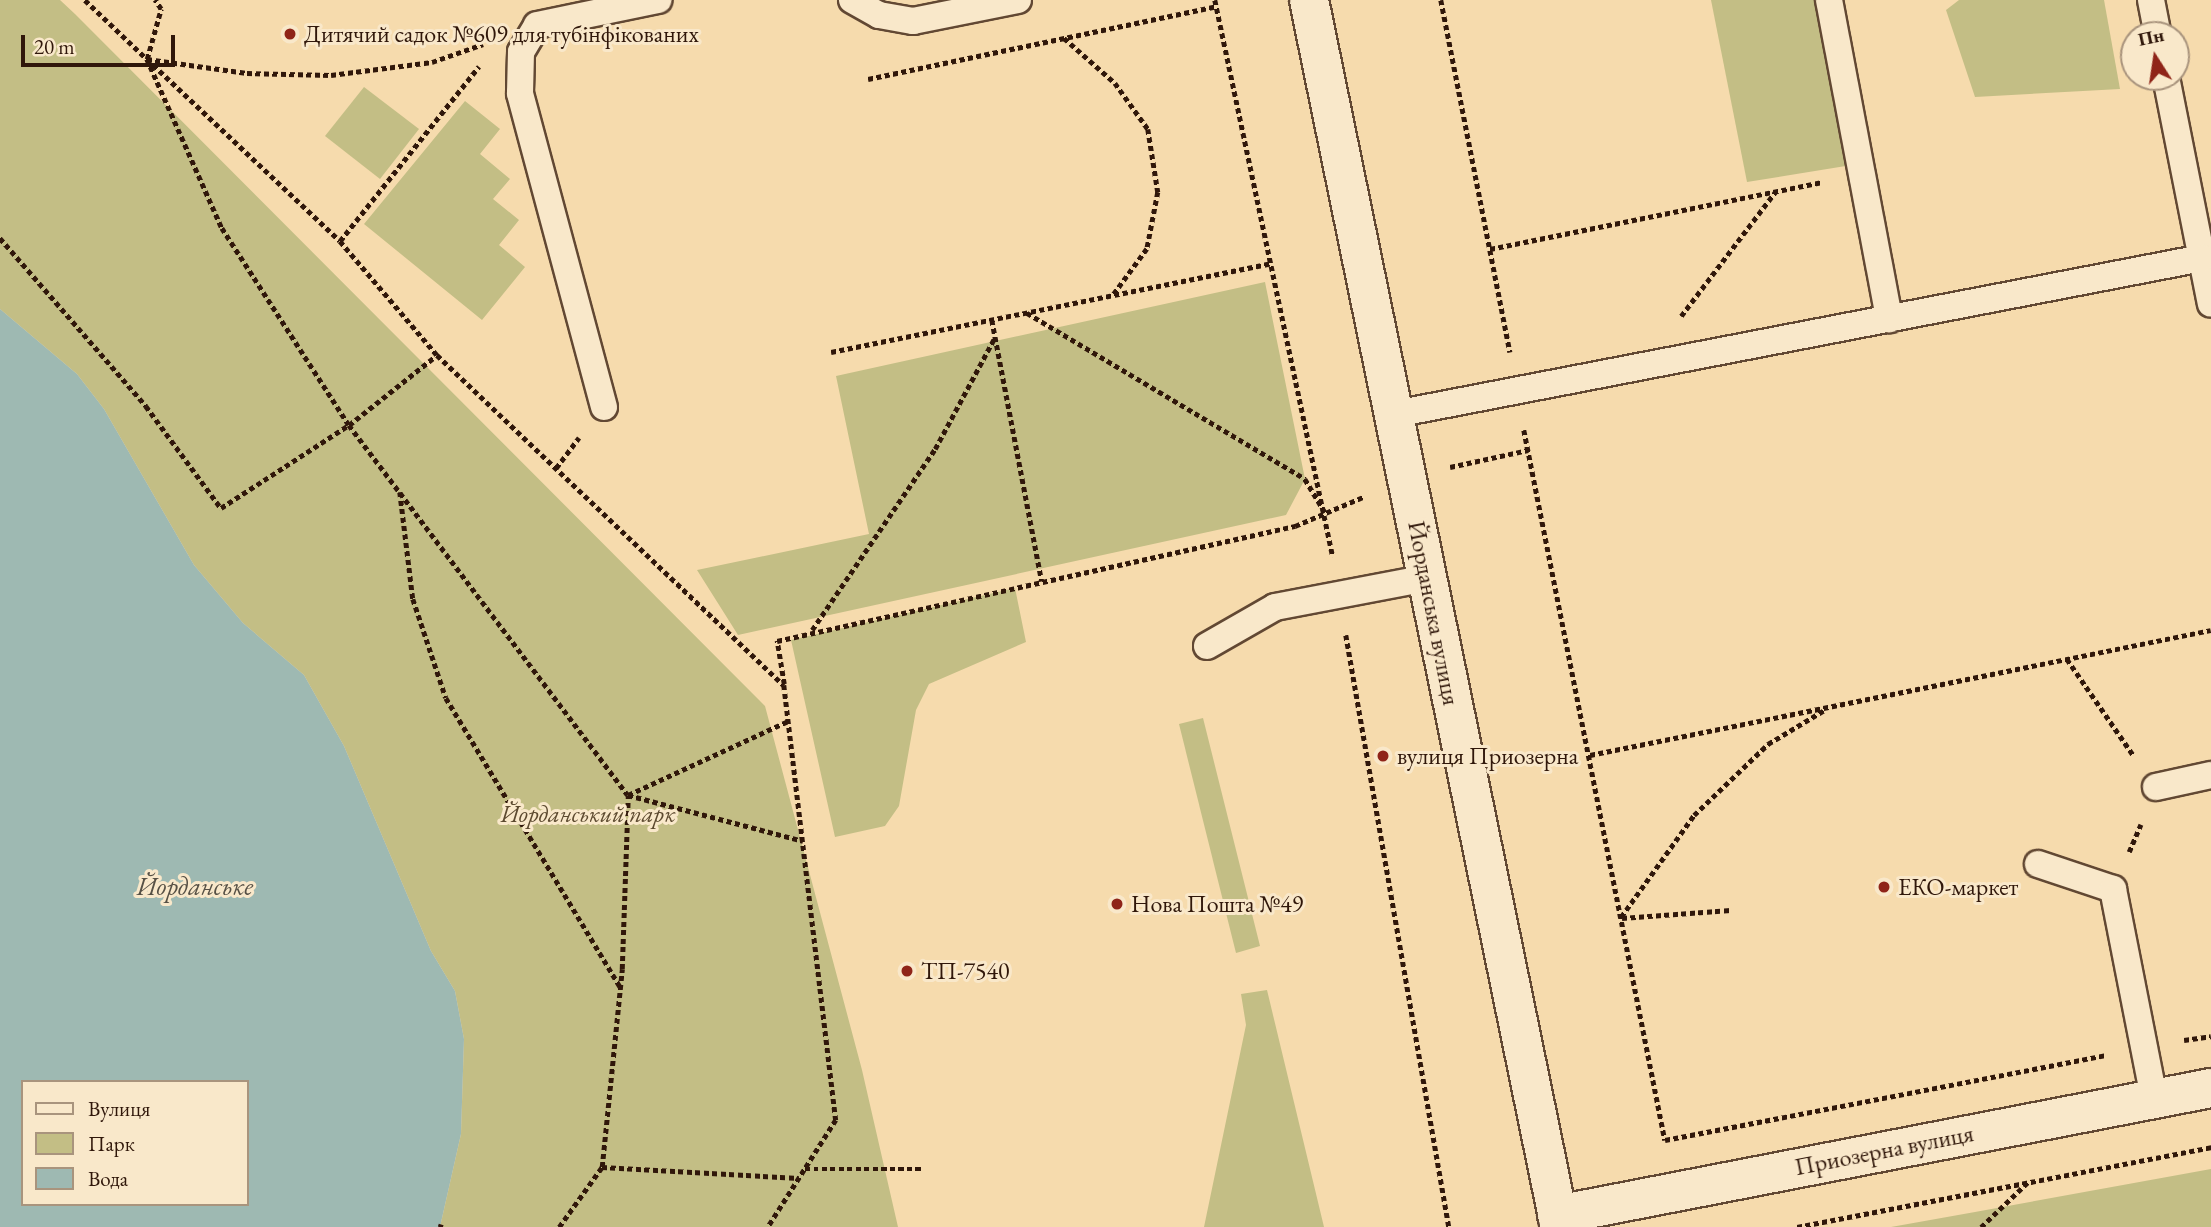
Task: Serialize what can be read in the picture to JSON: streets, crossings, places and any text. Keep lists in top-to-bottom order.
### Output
{
  "streets": {
    "main road": ["Йорданська вулиця", "Приозерна вулиця"]
  },
  "crossings": [
    ["Йорданська вулиця", "Приозерна вулиця"]
  ],
  "water": ["Йорданське"],
  "parks": ["Йорданський парк"],
  "places": [
    "Дитячий садок №609 для тубінфікованих",
    "вулиця Приозерна",
    "ЕКО-маркет",
    "Нова Пошта №49",
    "ТП-7540"
  ],
  "legend": ["Вулиця", "Парк", "Вода"],
  "scale_bar": "20 m",
  "north": "top"
}
